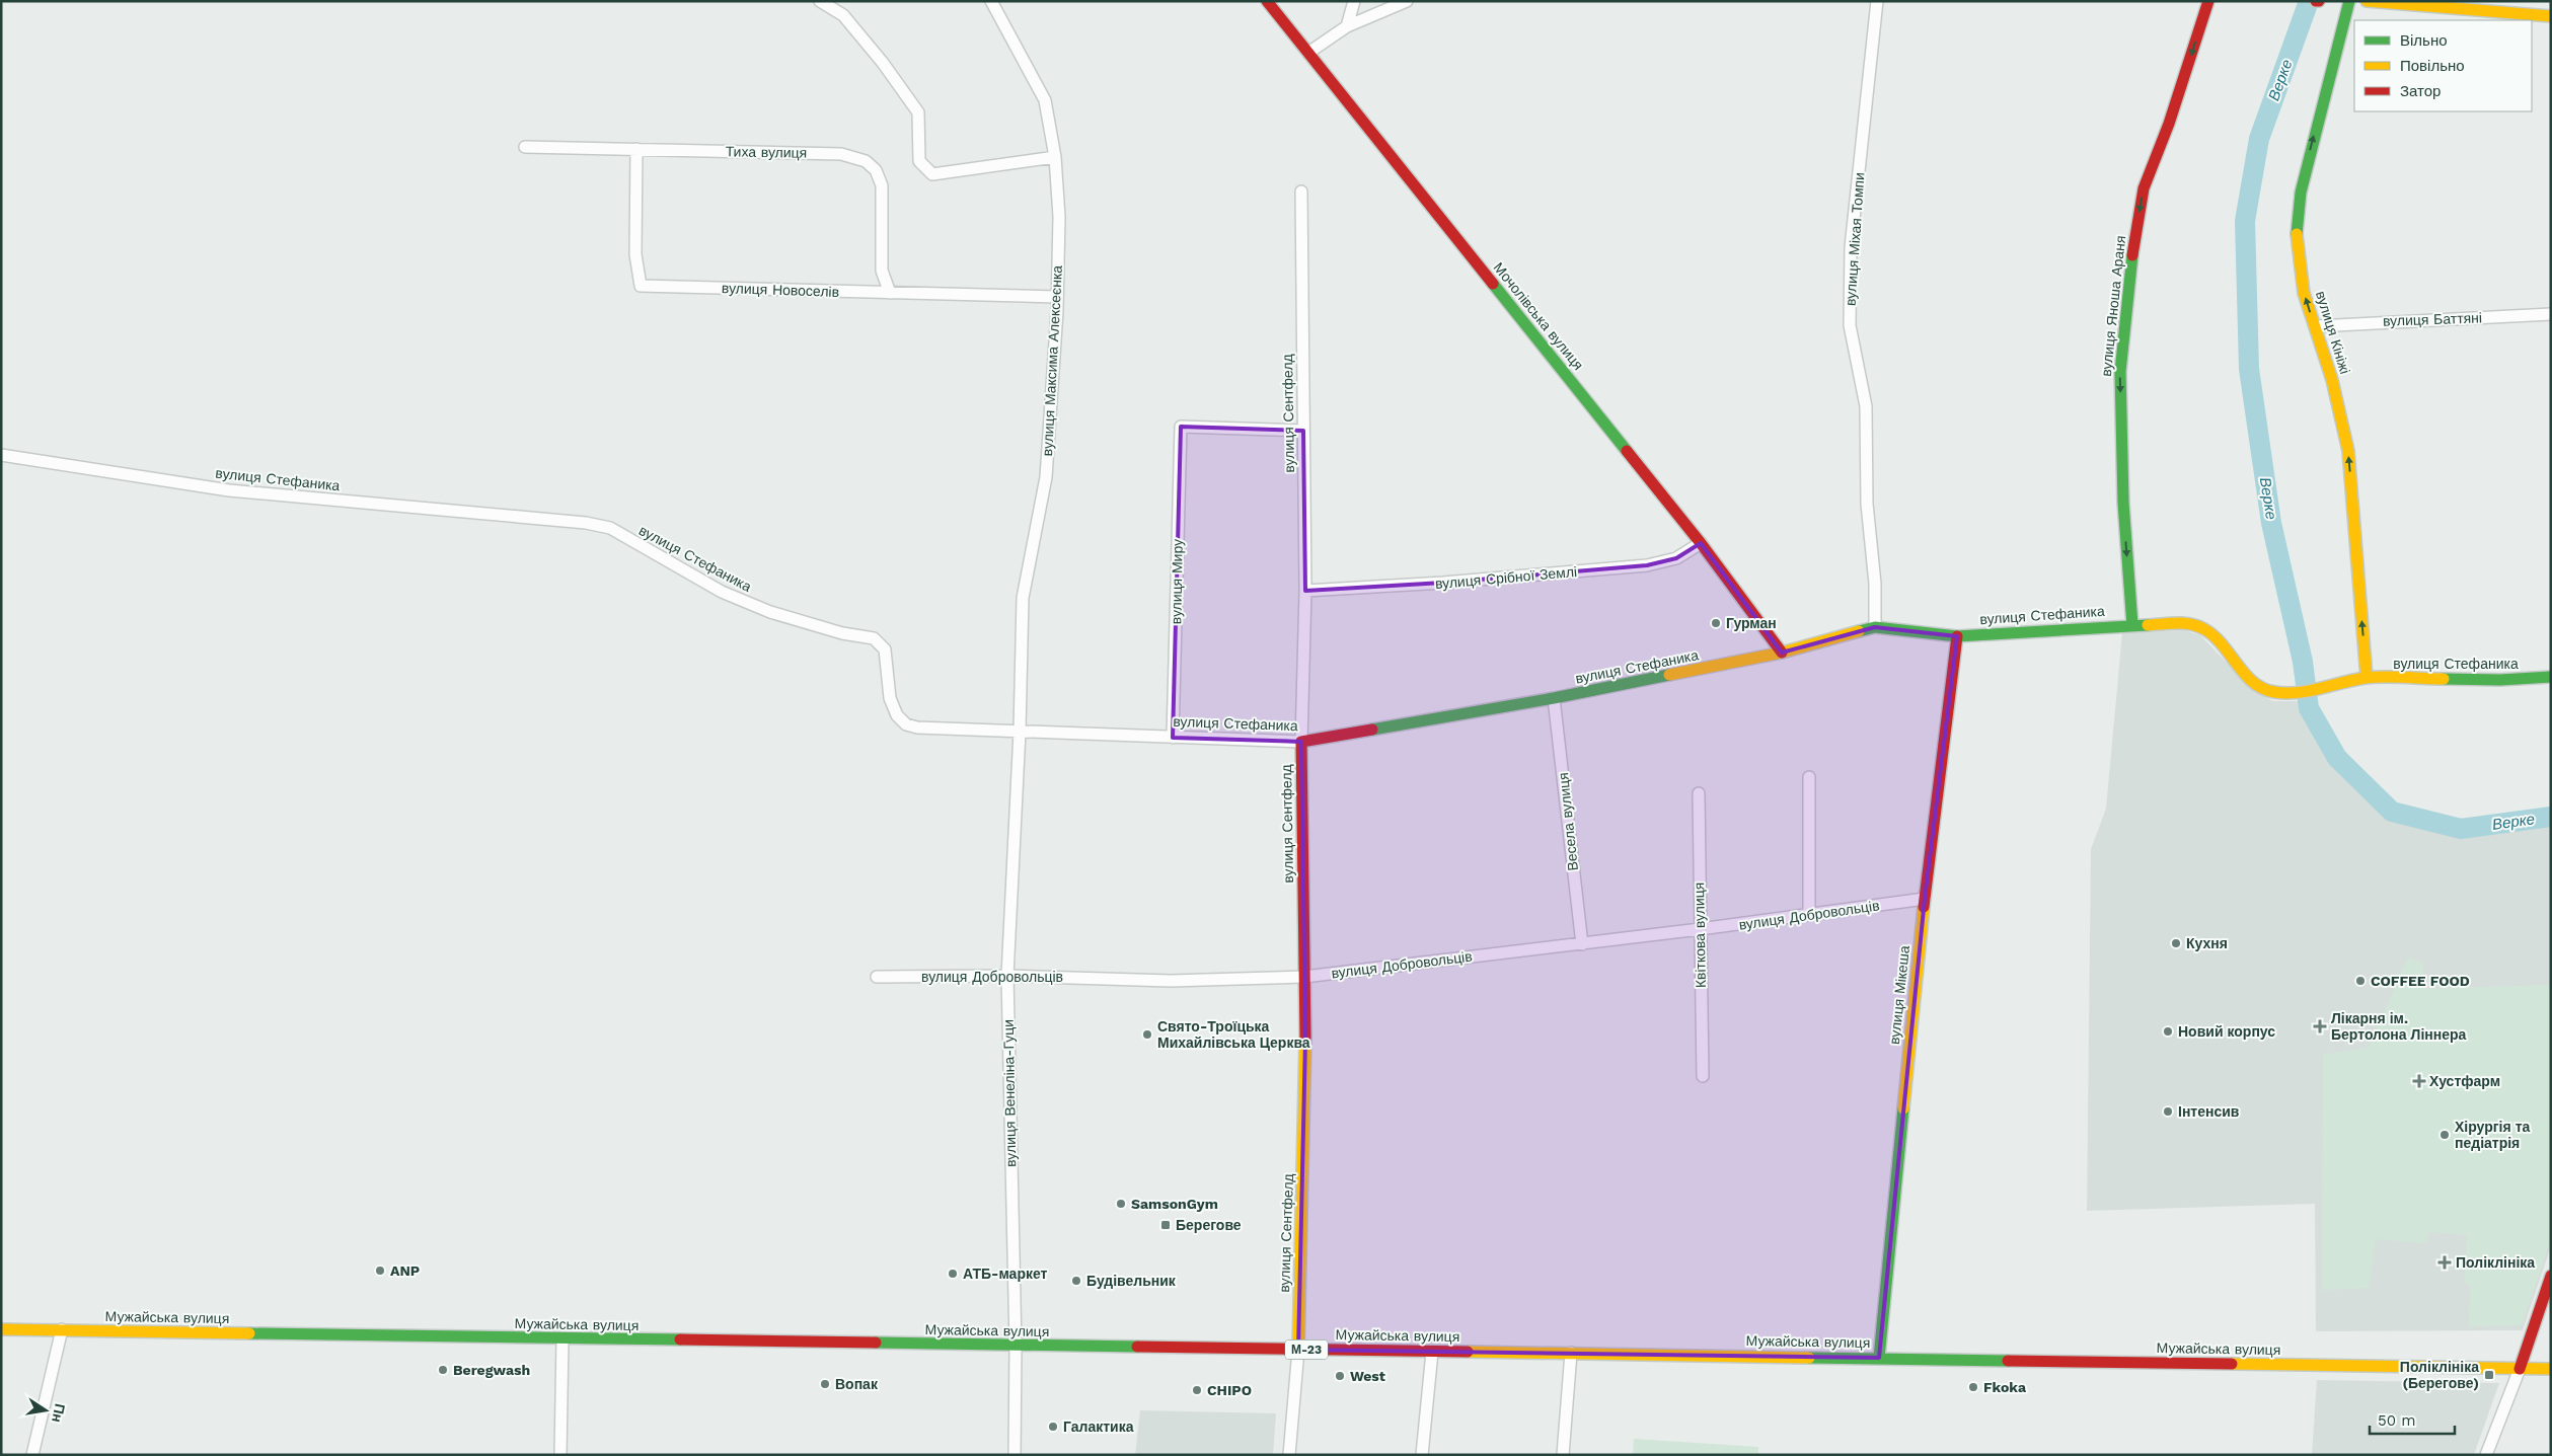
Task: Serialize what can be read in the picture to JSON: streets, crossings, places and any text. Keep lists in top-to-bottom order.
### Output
{
  "streets": {
    "main road": [
      "вулиця Яноша Араня",
      "Мочолівська вулиця",
      "вулиця Кініжі",
      "вулиця Сентфелд",
      "вулиця Стефаника",
      "вулиця Мікеша",
      "Мужайська вулиця",
      "М-23"
    ],
    "street": [
      "Тиха вулиця",
      "вулиця Міхая Томпи",
      "вулиця Новоселів",
      "вулиця Баттяні",
      "вулиця Максима Алексеєнка",
      "вулиця Срібної Землі",
      "вулиця Миру",
      "Весела вулиця",
      "вулиця Добровольців",
      "Квіткова вулиця",
      "вулиця Венеліна-Гуци"
    ]
  },
  "crossings": [
    ["Тиха вулиця", "вулиця Новоселів"],
    ["вулиця Міхая Томпи", "вулиця Стефаника"],
    ["вулиця Новоселів", "вулиця Максима Алексеєнка"],
    ["вулиця Яноша Араня", "вулиця Стефаника"],
    ["Мочолівська вулиця", "вулиця Стефаника"],
    ["Мочолівська вулиця", "вулиця Срібної Землі"],
    ["вулиця Баттяні", "вулиця Кініжі"],
    ["вулиця Кініжі", "вулиця Стефаника"],
    ["вулиця Максима Алексеєнка", "вулиця Стефаника"],
    ["вулиця Максима Алексеєнка", "вулиця Венеліна-Гуци"],
    ["вулиця Сентфелд", "вулиця Стефаника"],
    ["вулиця Сентфелд", "вулиця Срібної Землі"],
    ["вулиця Сентфелд", "вулиця Миру"],
    ["вулиця Сентфелд", "вулиця Добровольців"],
    ["вулиця Сентфелд", "Мужайська вулиця"],
    ["вулиця Стефаника", "вулиця Миру"],
    ["вулиця Стефаника", "Весела вулиця"],
    ["вулиця Стефаника", "вулиця Мікеша"],
    ["вулиця Стефаника", "вулиця Венеліна-Гуци"],
    ["Весела вулиця", "вулиця Добровольців"],
    ["вулиця Добровольців", "Квіткова вулиця"],
    ["вулиця Добровольців", "вулиця Мікеша"],
    ["вулиця Добровольців", "вулиця Венеліна-Гуци"],
    ["вулиця Мікеша", "Мужайська вулиця"],
    ["вулиця Венеліна-Гуци", "Мужайська вулиця"],
    ["Мужайська вулиця", "М-23"]
  ],
  "one_way": ["вулиця Яноша Араня", "вулиця Кініжі"],
  "water": ["Верке"],
  "places": {
    "other": [
      "Гурман",
      "Кухня",
      "COFFEE FOOD",
      "Новий корпус",
      "Свято-Троїцька Михайлівська Церква",
      "Інтенсив",
      "Хірургія та педіатрія",
      "SamsonGym",
      "ANP",
      "АТБ-маркет",
      "Будівельник",
      "Beregwash",
      "West",
      "Вопак",
      "Fkoka",
      "CHIPO",
      "Галактика"
    ],
    "health": ["Лікарня ім. Бертолона Ліннера", "Хустфарм", "Поліклініка"],
    "transit": ["Берегове", "Поліклініка (Берегове)"]
  },
  "legend": ["Вільно", "Повільно", "Затор"],
  "scale_bar": "50 m",
  "north": "right"
}
